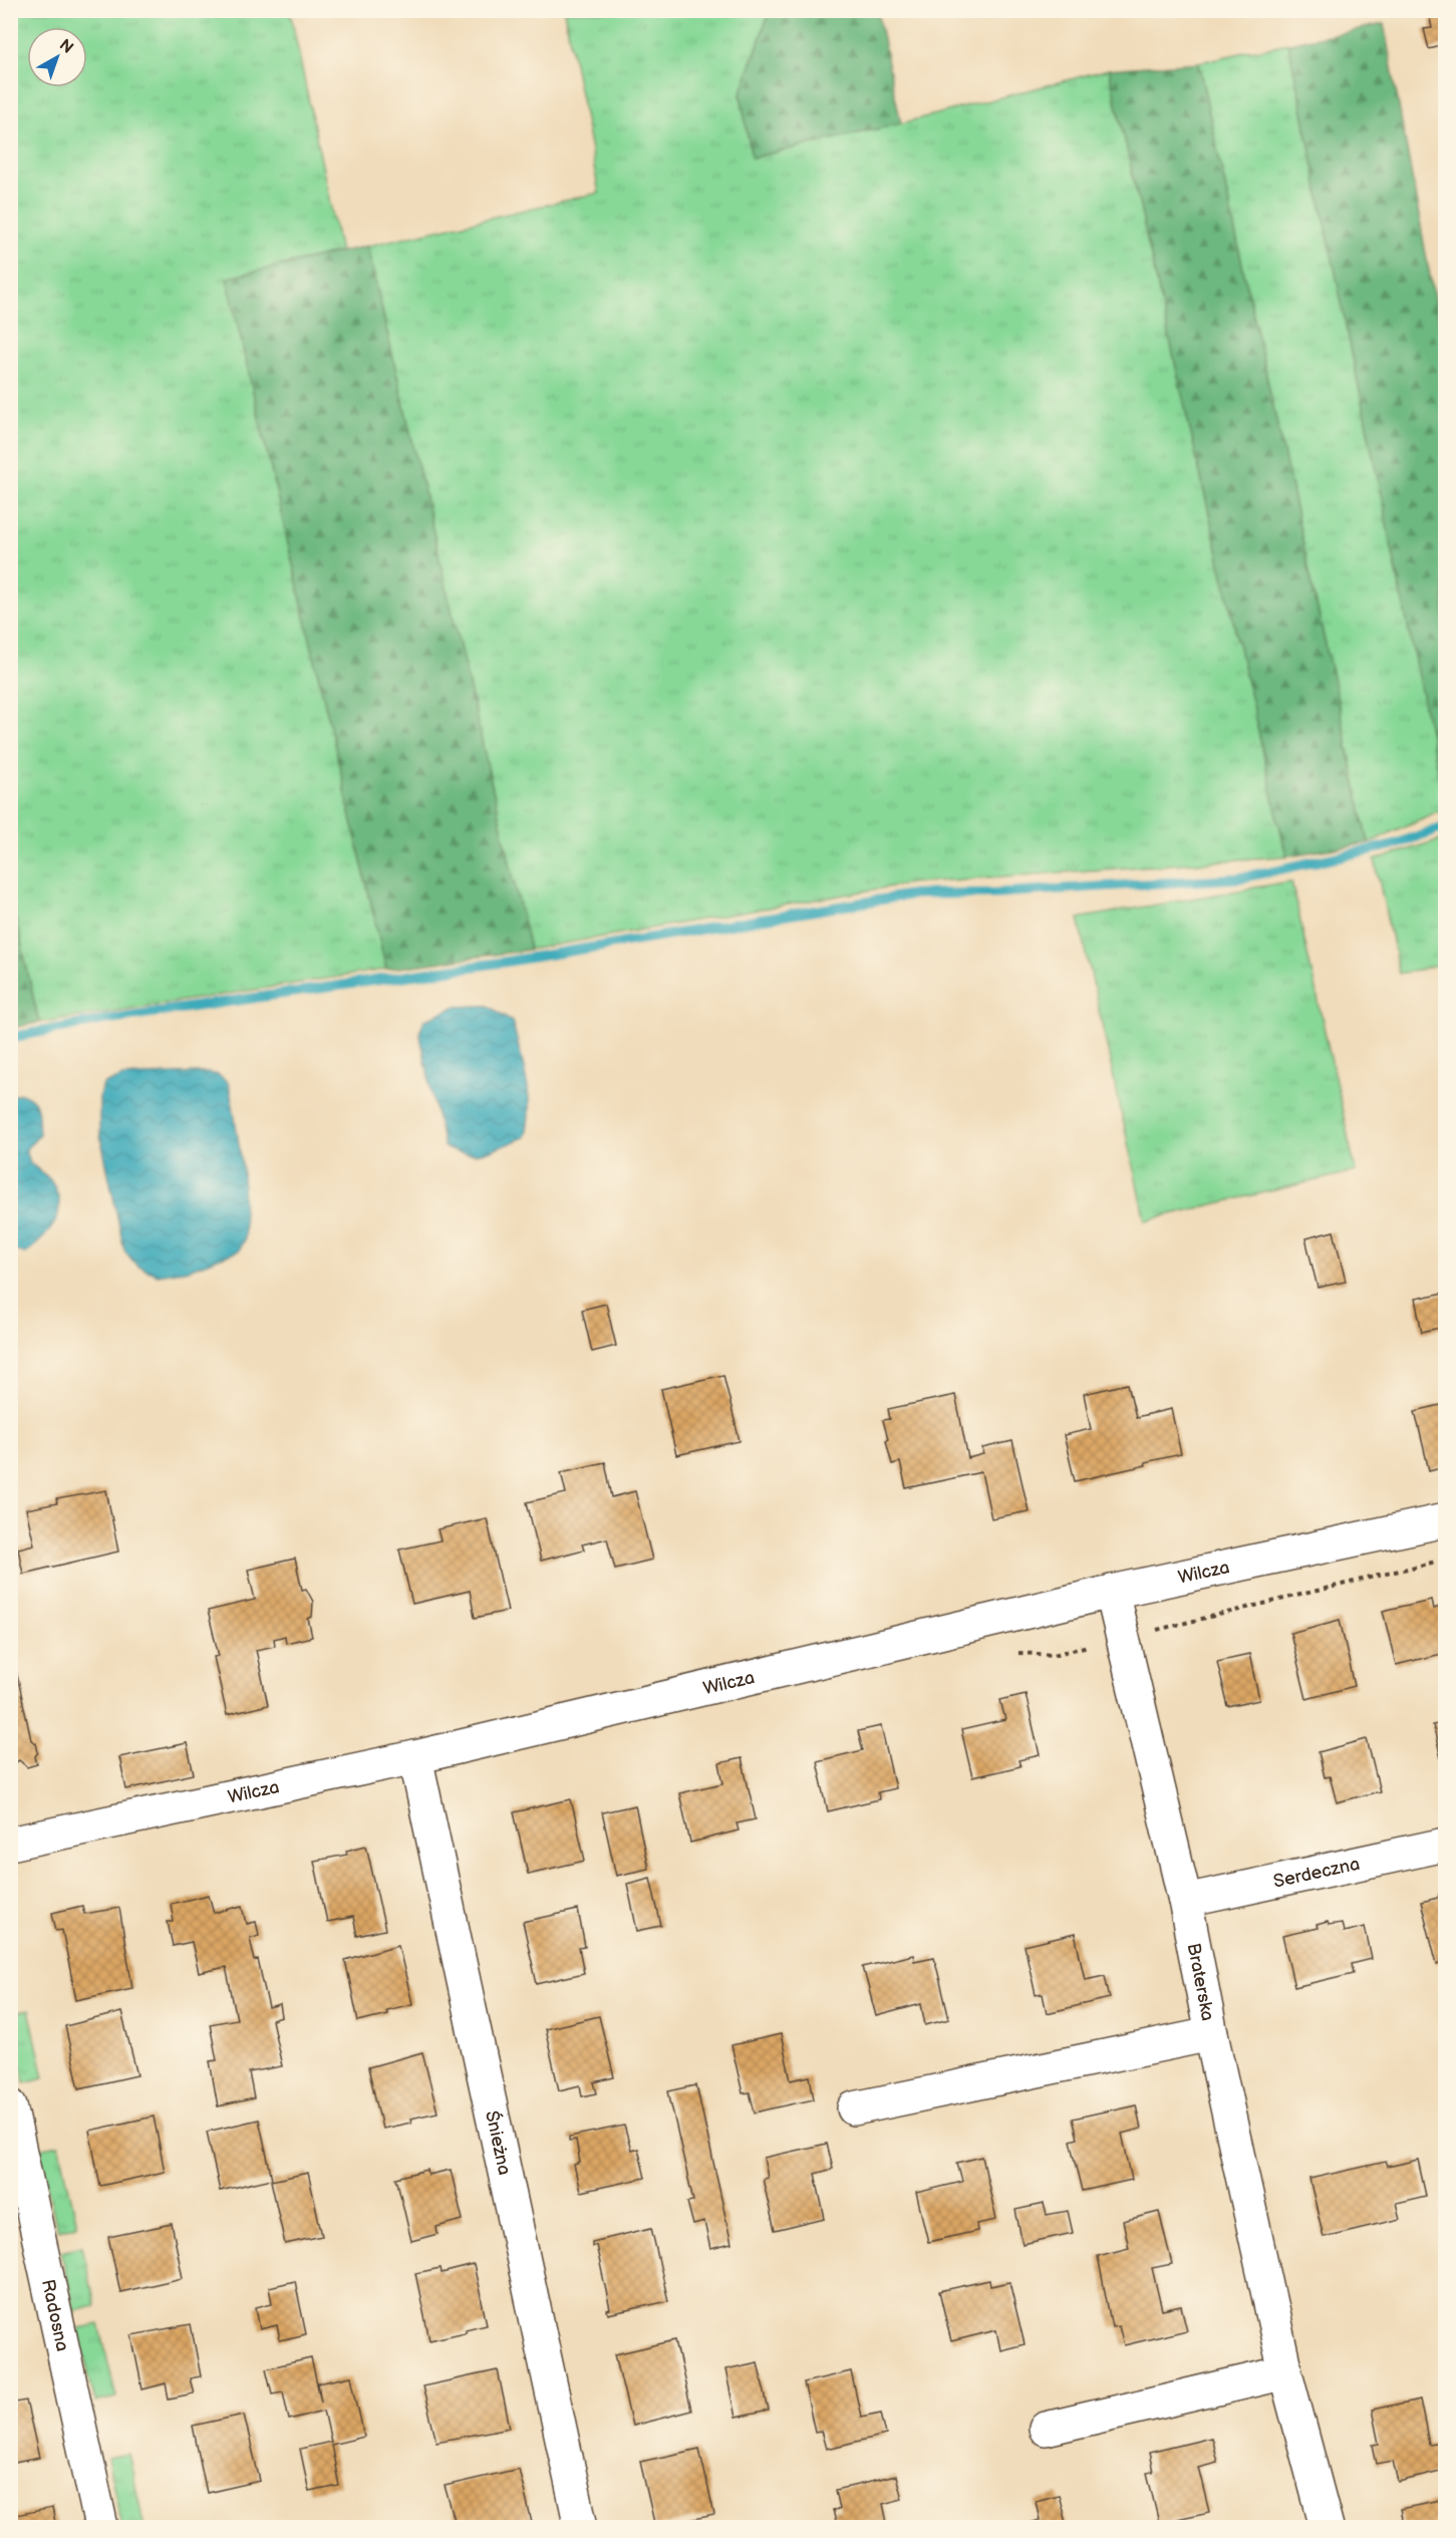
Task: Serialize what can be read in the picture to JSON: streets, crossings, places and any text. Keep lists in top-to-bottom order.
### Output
{
  "streets": {
    "street": [
      "Wilcza",
      "Serdeczna",
      "Braterska",
      "Śnieżna",
      "Radosna"
    ]
  },
  "crossings": [
    ["Wilcza", "Braterska"],
    ["Wilcza", "Śnieżna"],
    ["Serdeczna", "Braterska"]
  ],
  "north": "top right"
}
